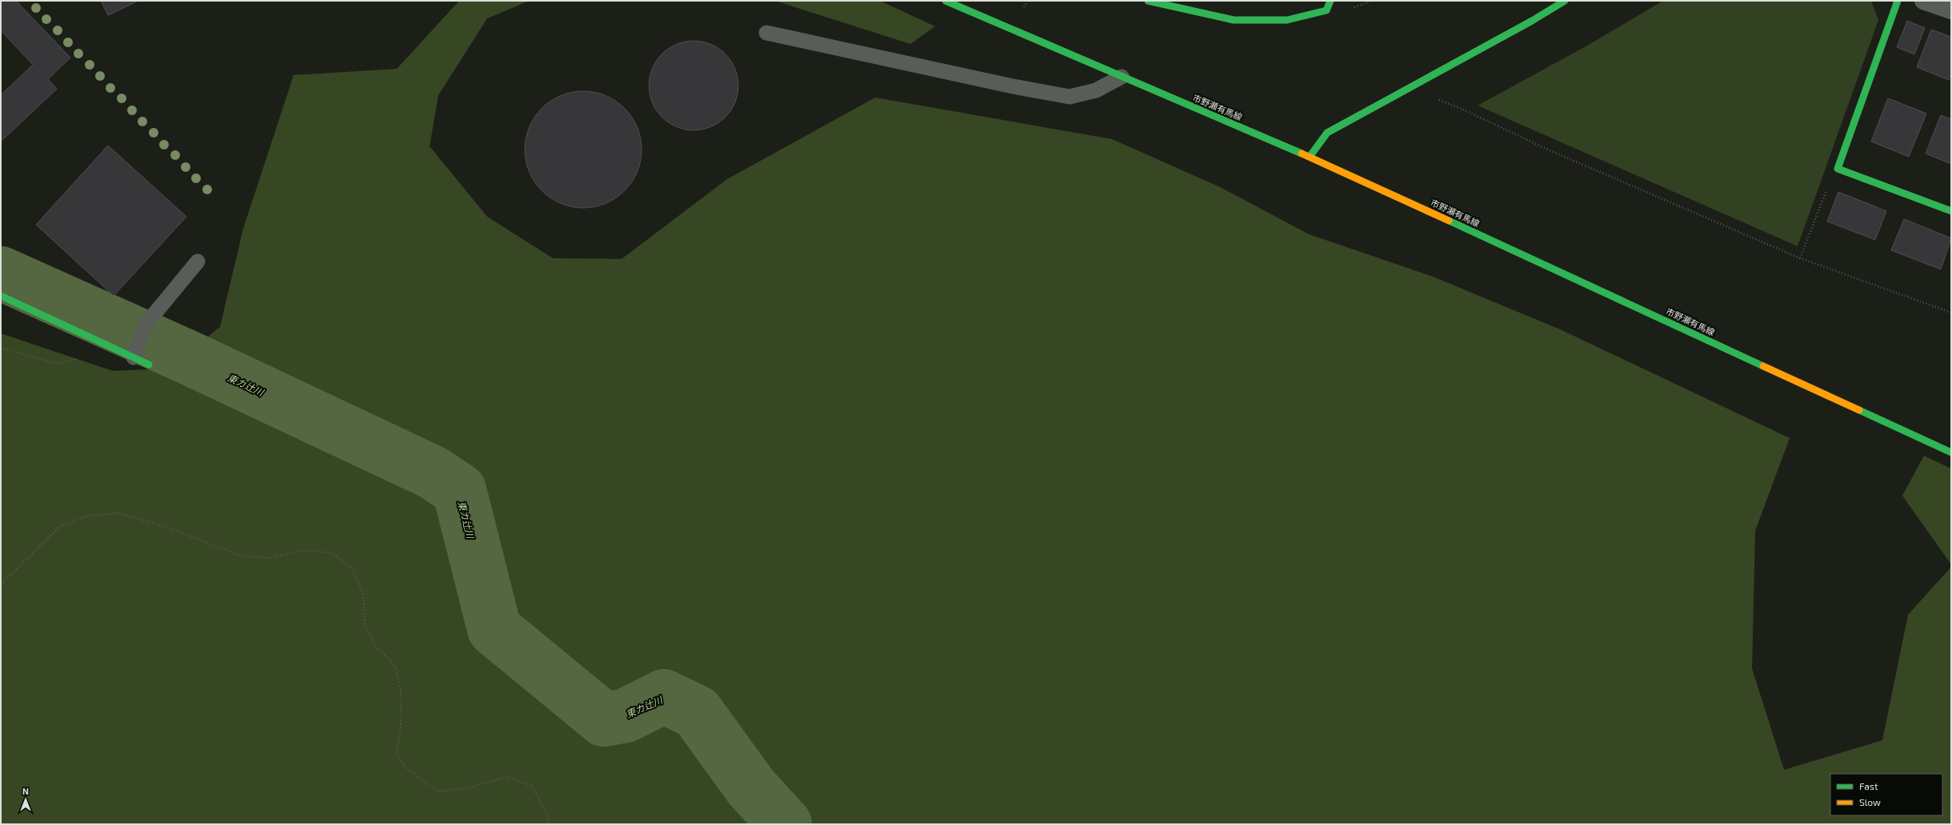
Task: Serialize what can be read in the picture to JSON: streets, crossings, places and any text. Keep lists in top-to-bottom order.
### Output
{
  "streets": {
    "main road": ["市野瀬有馬線"]
  },
  "water": ["東カ辻川"],
  "legend": ["Fast", "Slow"],
  "north": "top"
}
